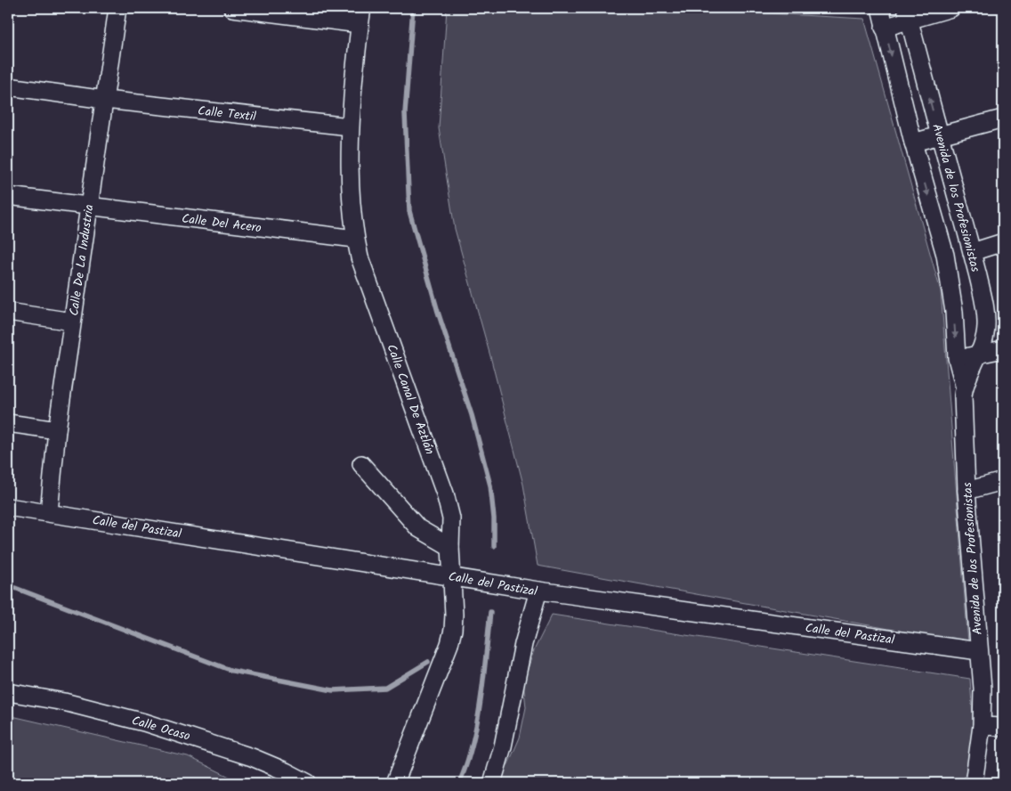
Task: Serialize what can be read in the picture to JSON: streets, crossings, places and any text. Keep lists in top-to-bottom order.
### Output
{
  "streets": {
    "street": [
      "Calle Textil",
      "Avenida de los Profesionistas",
      "Calle Del Acero",
      "Calle De La Industria",
      "Calle Canal De Aztlán",
      "Calle del Pastizal",
      "Calle Ocaso"
    ]
  },
  "crossings": [
    ["Calle Textil", "Calle De La Industria"],
    ["Calle Textil", "Calle Canal De Aztlán"],
    ["Avenida de los Profesionistas", "Calle del Pastizal"],
    ["Calle Del Acero", "Calle De La Industria"],
    ["Calle Del Acero", "Calle Canal De Aztlán"],
    ["Calle De La Industria", "Calle del Pastizal"],
    ["Calle Canal De Aztlán", "Calle del Pastizal"]
  ]
}
